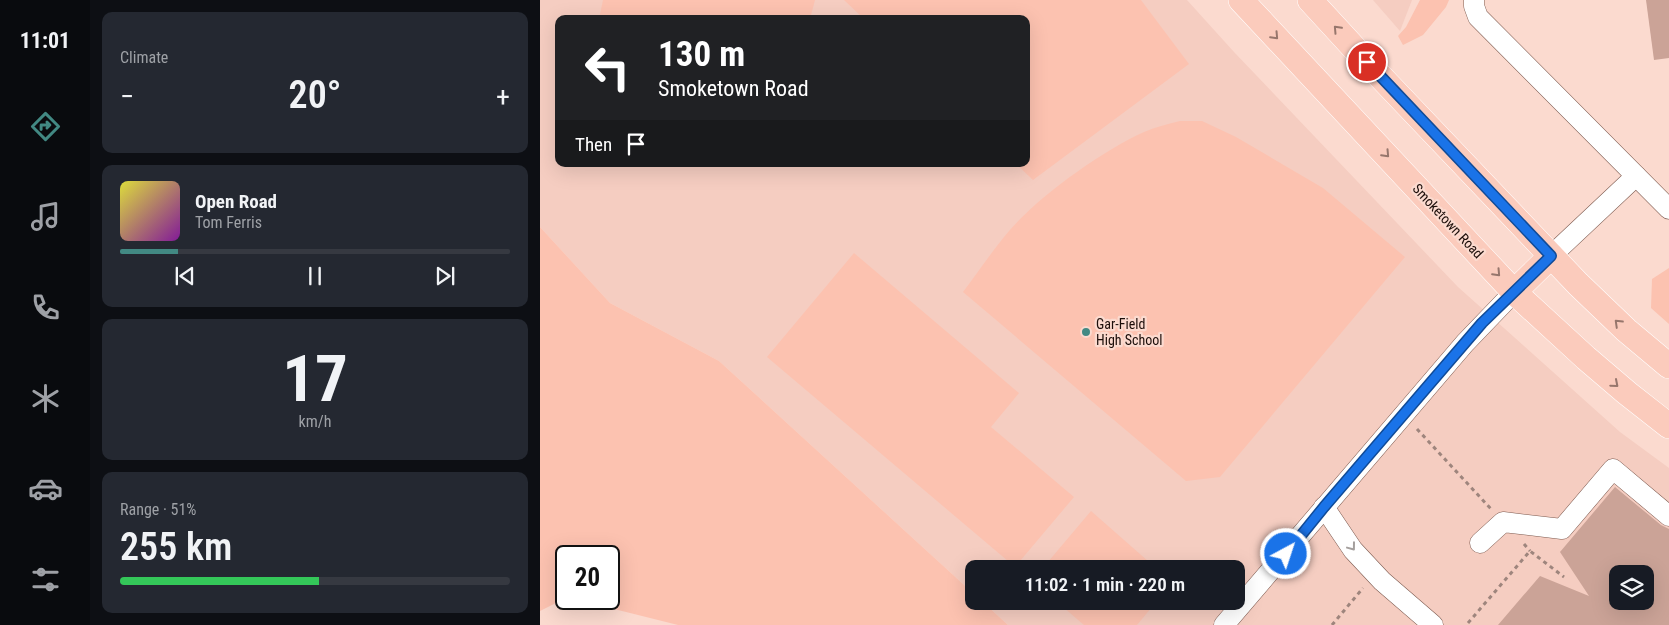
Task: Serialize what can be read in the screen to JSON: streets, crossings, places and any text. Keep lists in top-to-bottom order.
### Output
{
  "streets": {
    "main road": ["Smoketown Road"]
  },
  "places": ["Gar-Field High School"],
  "page": {
    "tabs": "11:01",
    "tile": [
      "Climate",
      ["17", "km/h"],
      ["Range · 51%", "255 km"]
    ],
    "turn": ["130 m", "Smoketown Road"],
    "heat": ["−", "20°", "+"],
    "then": "Then",
    "song": ["Open Road", "Tom Ferris"],
    "limit": "20",
    "trip": "11:02 · 1 min · 220 m"
  }
}
